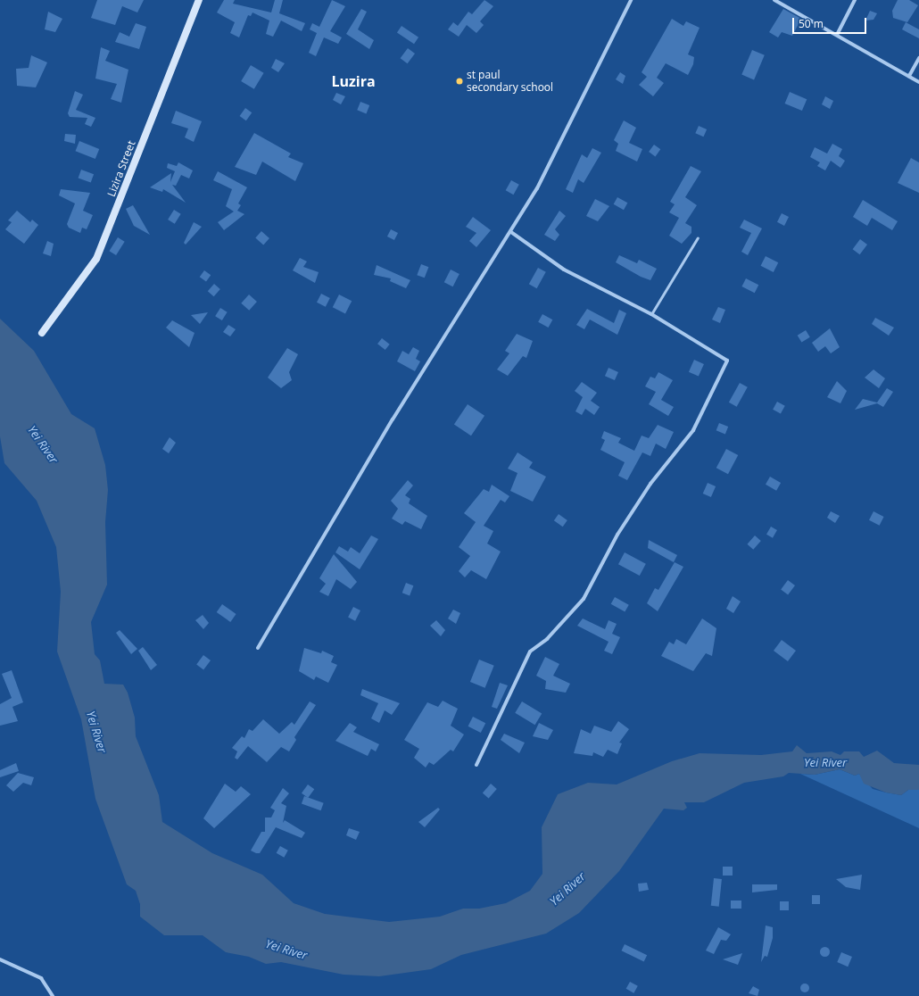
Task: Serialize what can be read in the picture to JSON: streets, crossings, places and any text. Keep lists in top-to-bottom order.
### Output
{
  "streets": {
    "street": ["Lizira Street"]
  },
  "districts": ["Luzira"],
  "water": ["Yei River"],
  "places": ["st paul secondary school"],
  "scale_bar": "50 m"
}
